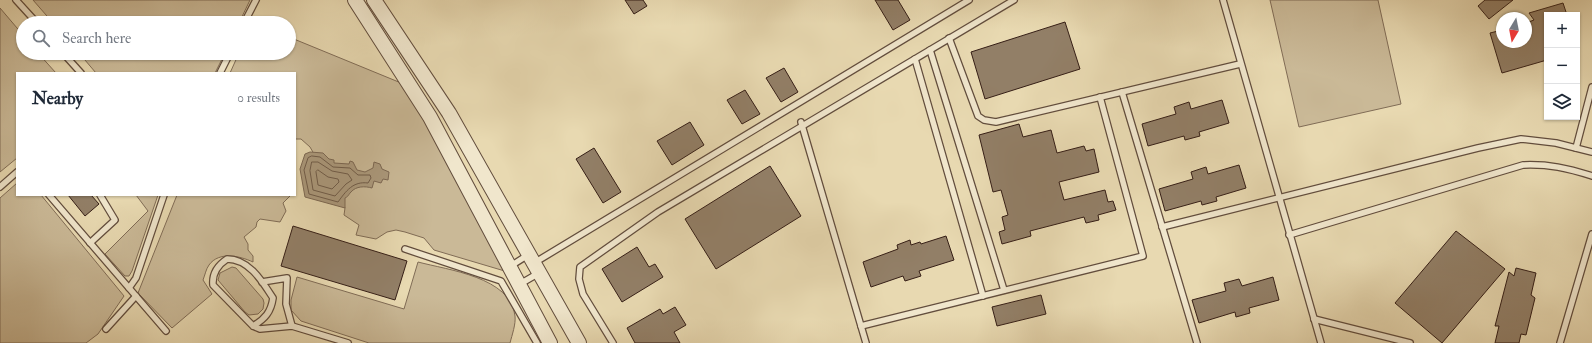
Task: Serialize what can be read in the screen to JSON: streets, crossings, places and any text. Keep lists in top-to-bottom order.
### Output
{
  "north": "bottom",
  "page": {
    "map_buttons": ["+", "−"],
    "search": "Search here",
    "heading": ["Nearby", "0 results"]
  }
}
